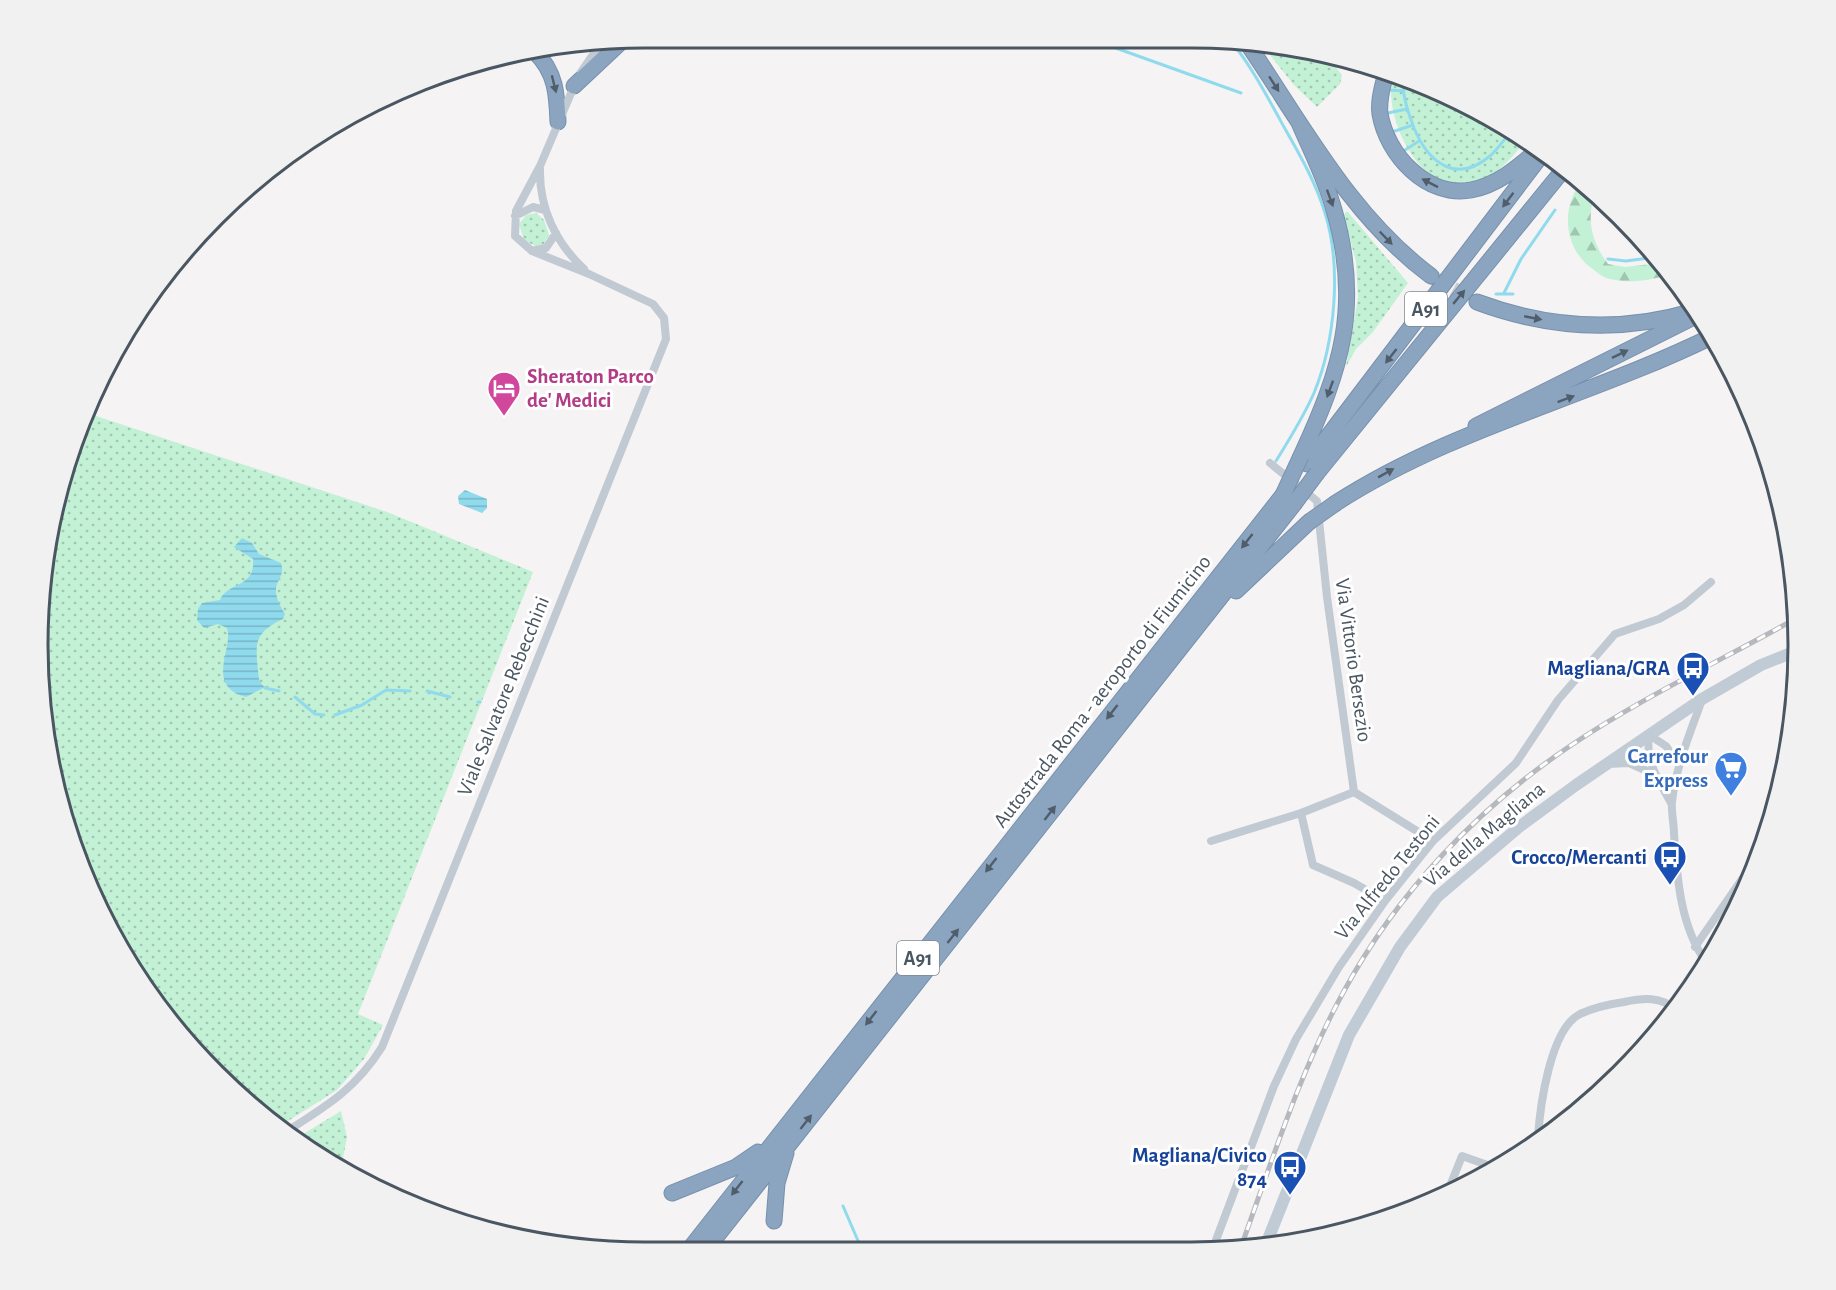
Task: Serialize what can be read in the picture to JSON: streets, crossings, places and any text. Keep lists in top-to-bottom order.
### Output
{
  "streets": {
    "highway": ["A91", "Autostrada Roma - aeroporto di Fiumicino"],
    "main road": ["Via della Magliana"],
    "street": ["Via Vittorio Bersezio", "Viale Salvatore Rebecchini", "Via Alfredo Testoni"]
  },
  "places": {
    "hotel": ["Sheraton Parco de' Medici"],
    "bus stop": ["Magliana/GRA", "Crocco/Mercanti", "Magliana/Civico 874"],
    "supermarket": ["Carrefour Express"]
  }
}
